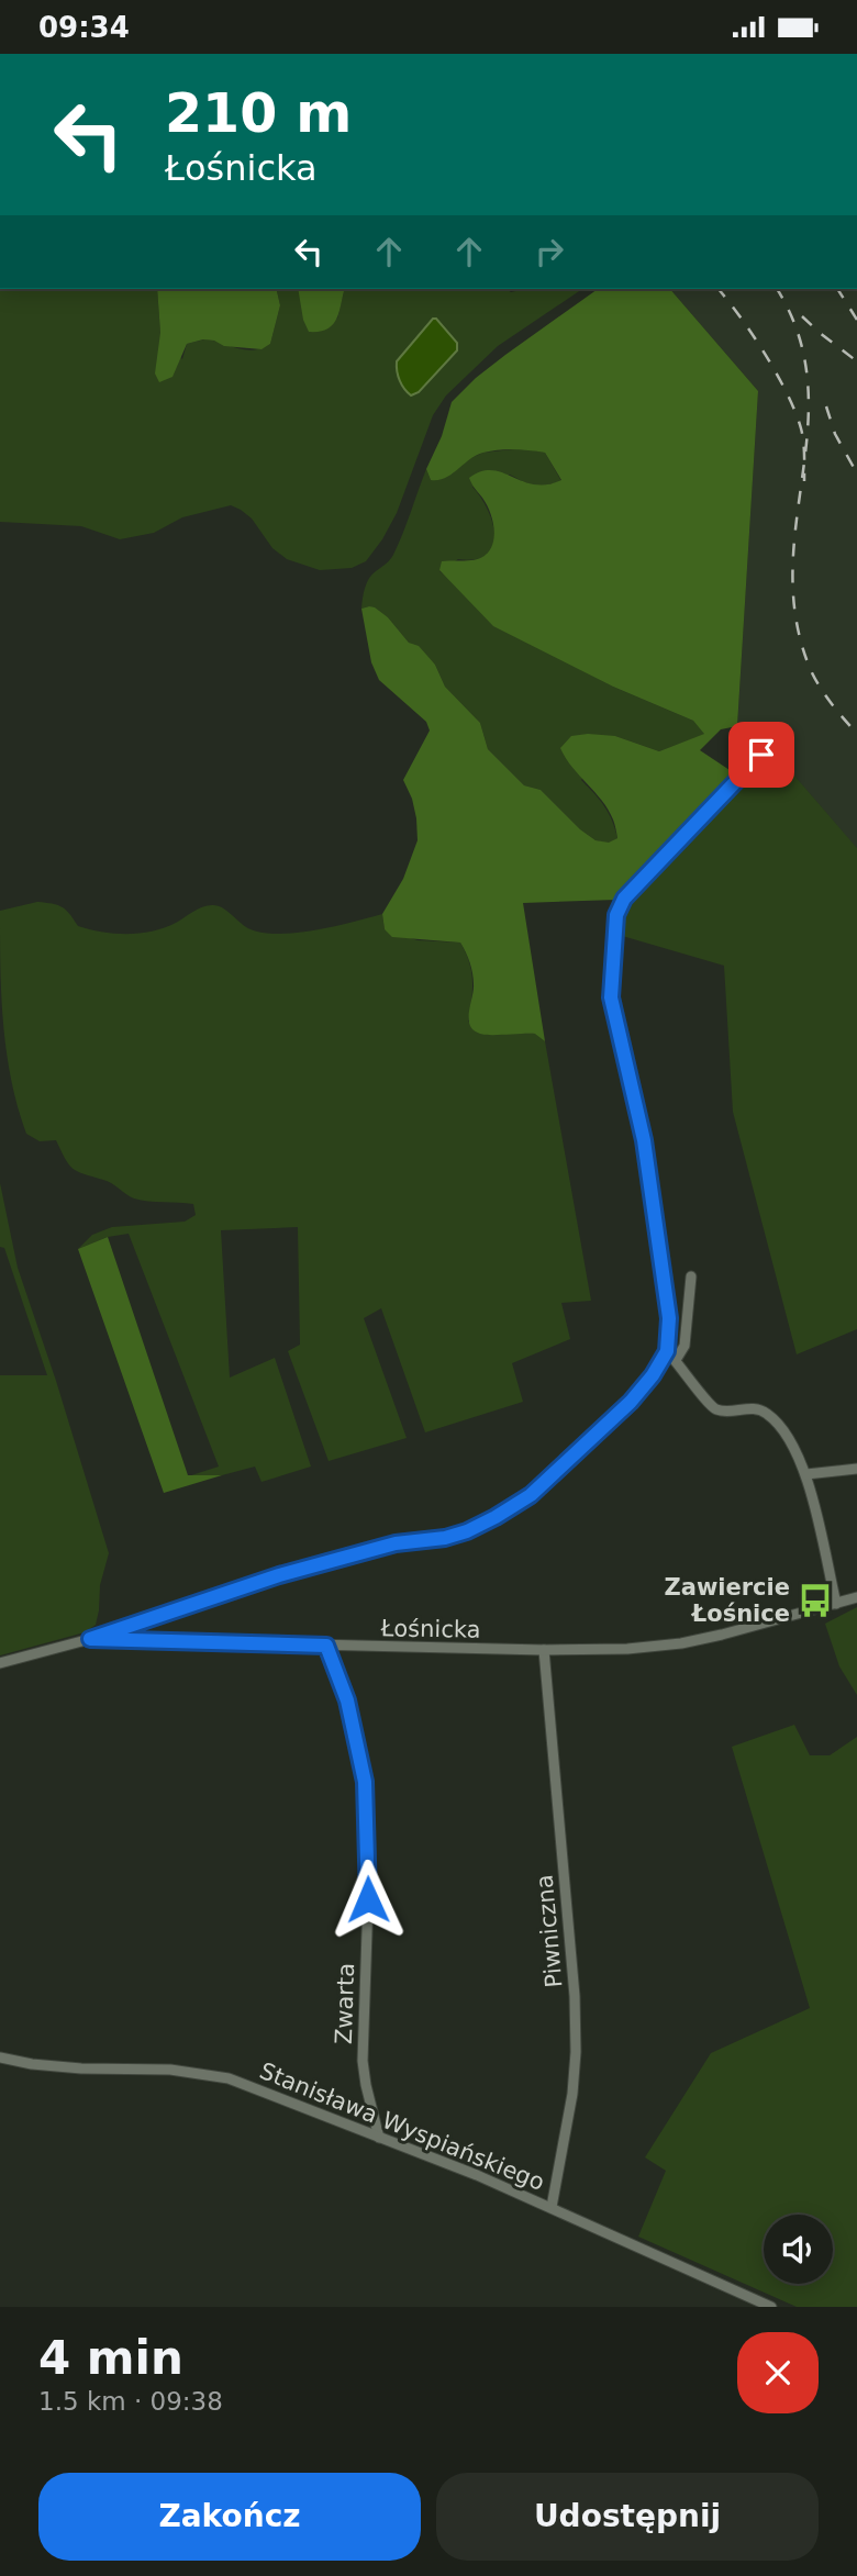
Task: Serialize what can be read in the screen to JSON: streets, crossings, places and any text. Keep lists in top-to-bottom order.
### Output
{
  "streets": {
    "street": [
      "Łośnicka",
      "Piwniczna",
      "Zwarta",
      "Stanisława Wyspiańskiego"
    ]
  },
  "crossings": [
    ["Łośnicka", "Piwniczna"],
    ["Łośnicka", "Zwarta"],
    ["Piwniczna", "Stanisława Wyspiańskiego"],
    ["Zwarta", "Stanisława Wyspiańskiego"]
  ],
  "places": {
    "bus stop": ["Zawiercie Łośnice"]
  },
  "page": {
    "status": "09:34",
    "turn": ["210 m", "Łośnicka"],
    "heading": ["4 min", "1.5 km · 09:38"],
    "buttons": ["Zakończ", "Udostępnij"]
  }
}
